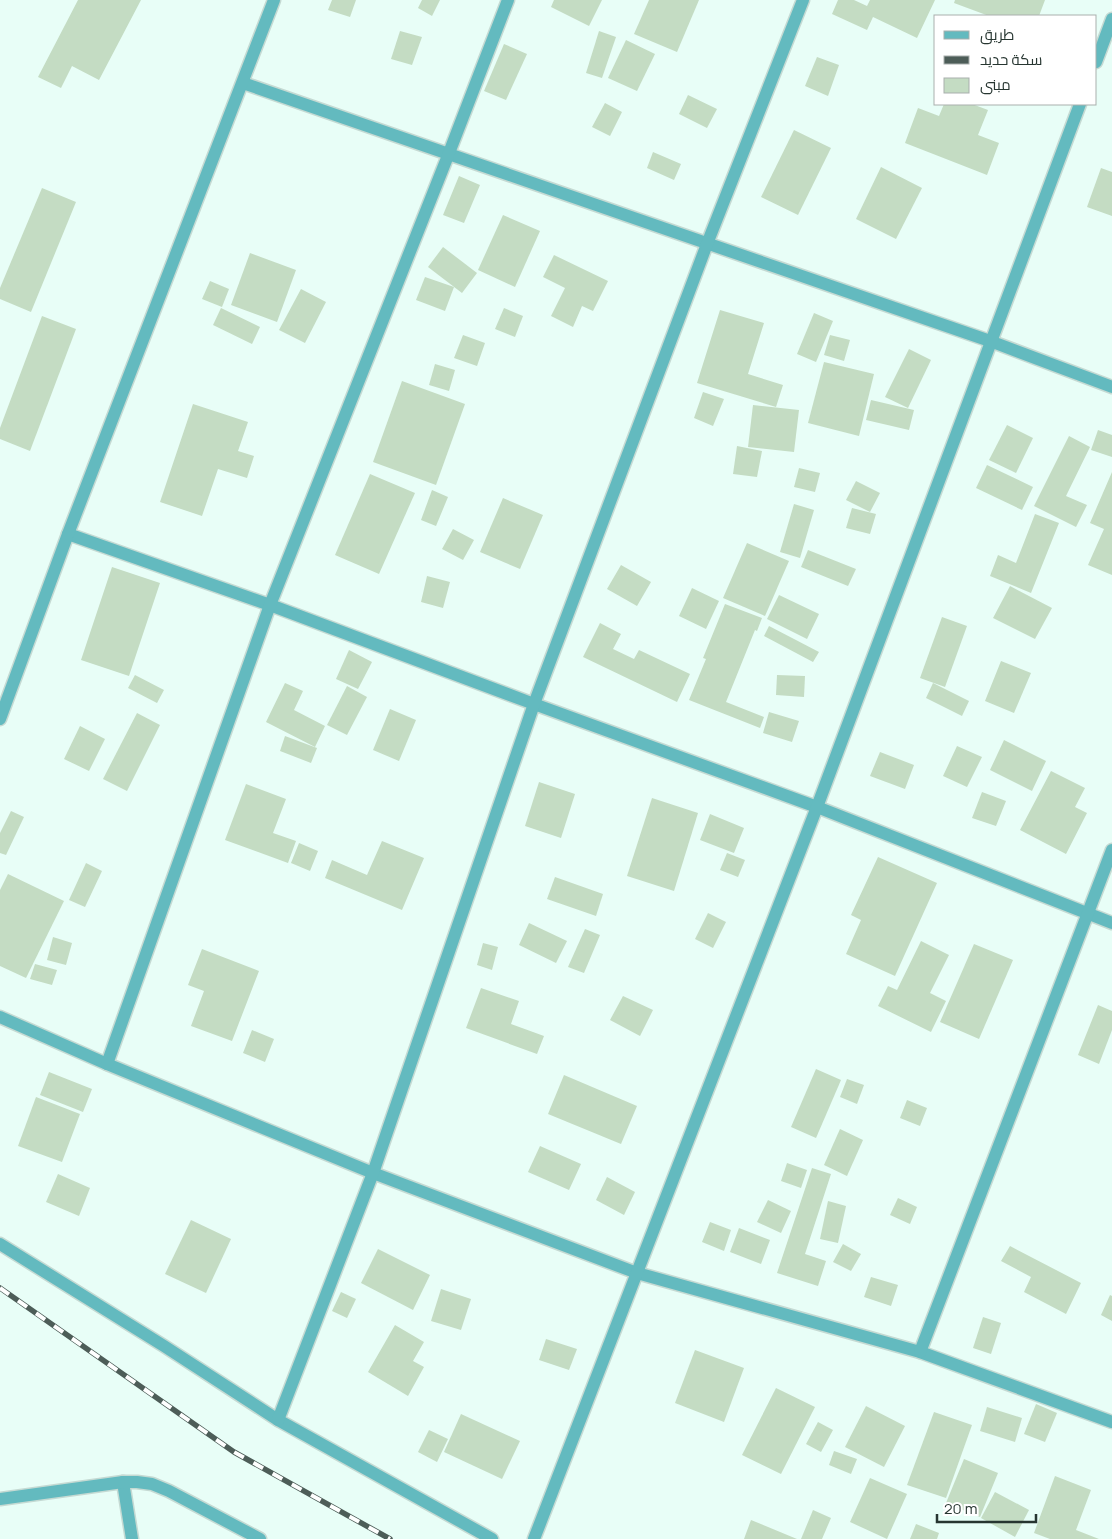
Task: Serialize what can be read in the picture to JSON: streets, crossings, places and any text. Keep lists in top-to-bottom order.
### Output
{
  "legend": ["طريق", "سكة حديد", "مبنى"],
  "scale_bar": "20 m"
}
